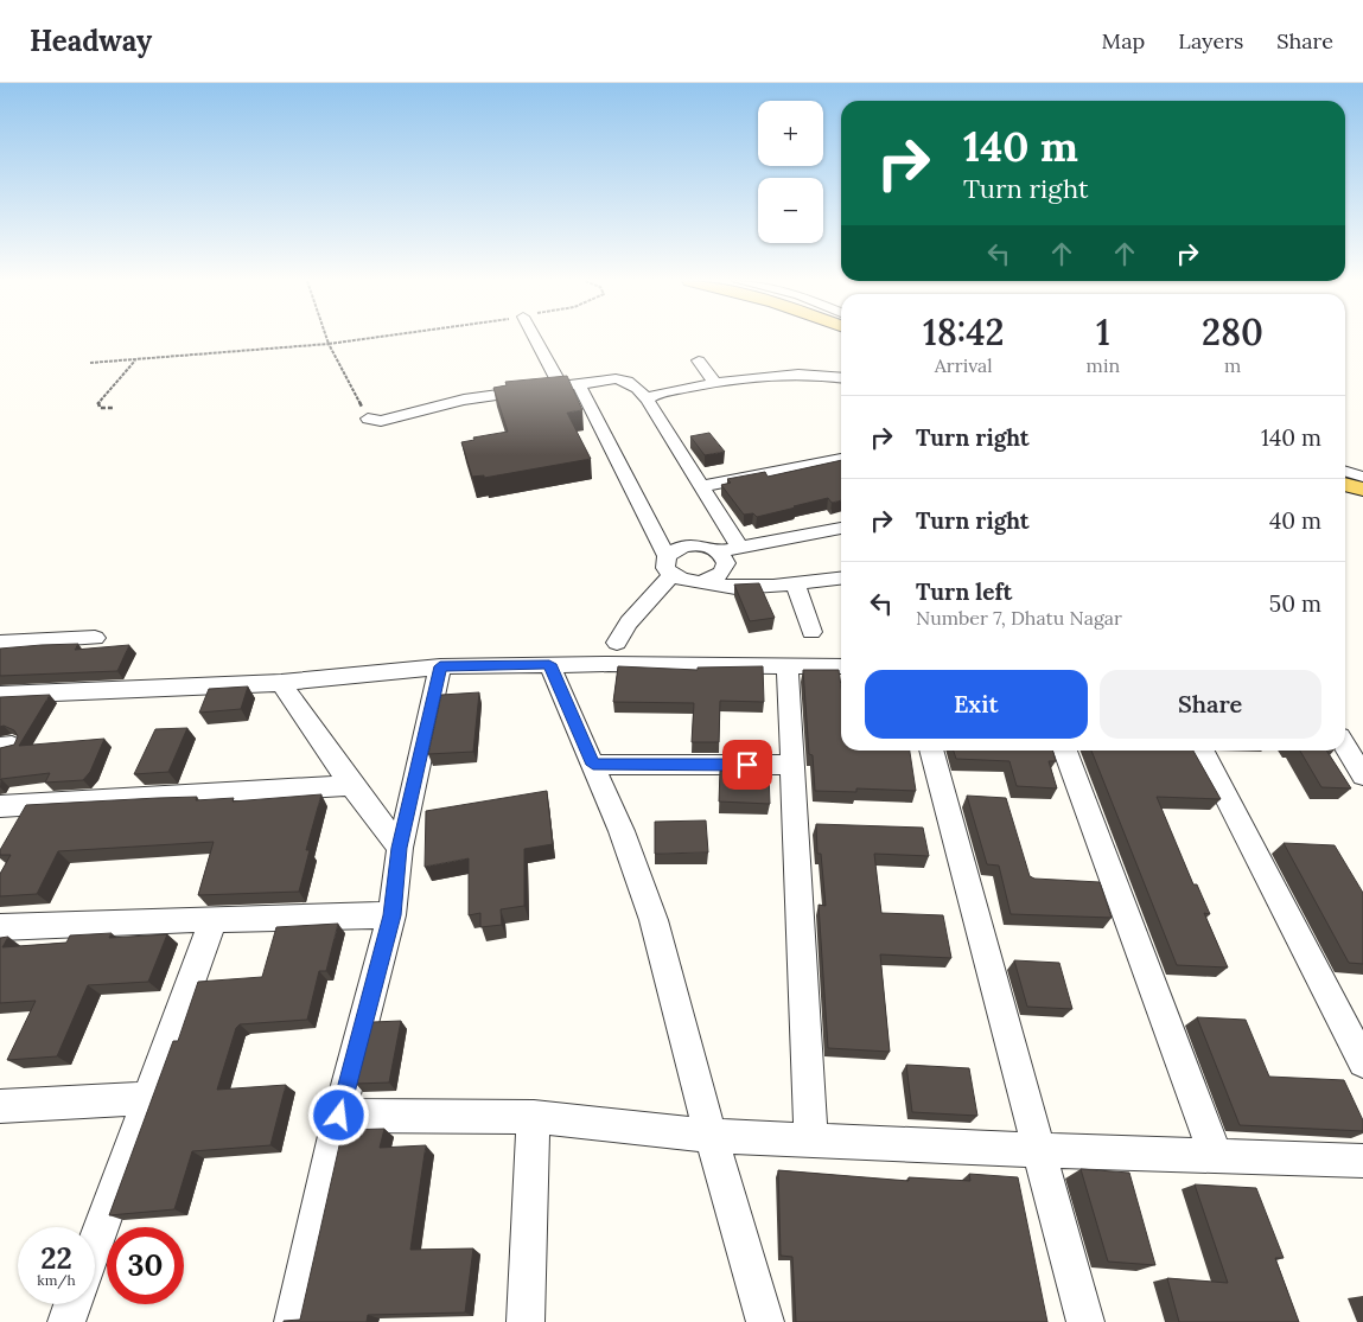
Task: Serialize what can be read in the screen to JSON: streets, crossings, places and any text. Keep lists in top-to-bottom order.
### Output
{
  "page": {
    "header": "Headway",
    "nav": ["Map", "Layers", "Share"],
    "map_buttons": ["+", "−"],
    "turn": ["140 m", "Turn right"],
    "eta": [
      "18:42",
      "Arrival",
      "1",
      "min",
      "280",
      "m"
    ],
    "list": [
      {
        "name": "Turn right",
        "value": "140 m"
      },
      {
        "name": "Turn right",
        "value": "40 m"
      },
      {
        "name": "Turn left",
        "note": "Number 7, Dhatu Nagar",
        "value": "50 m"
      }
    ],
    "buttons": ["Exit", "Share"],
    "speed": "22 km/h",
    "limit": "30"
  }
}
